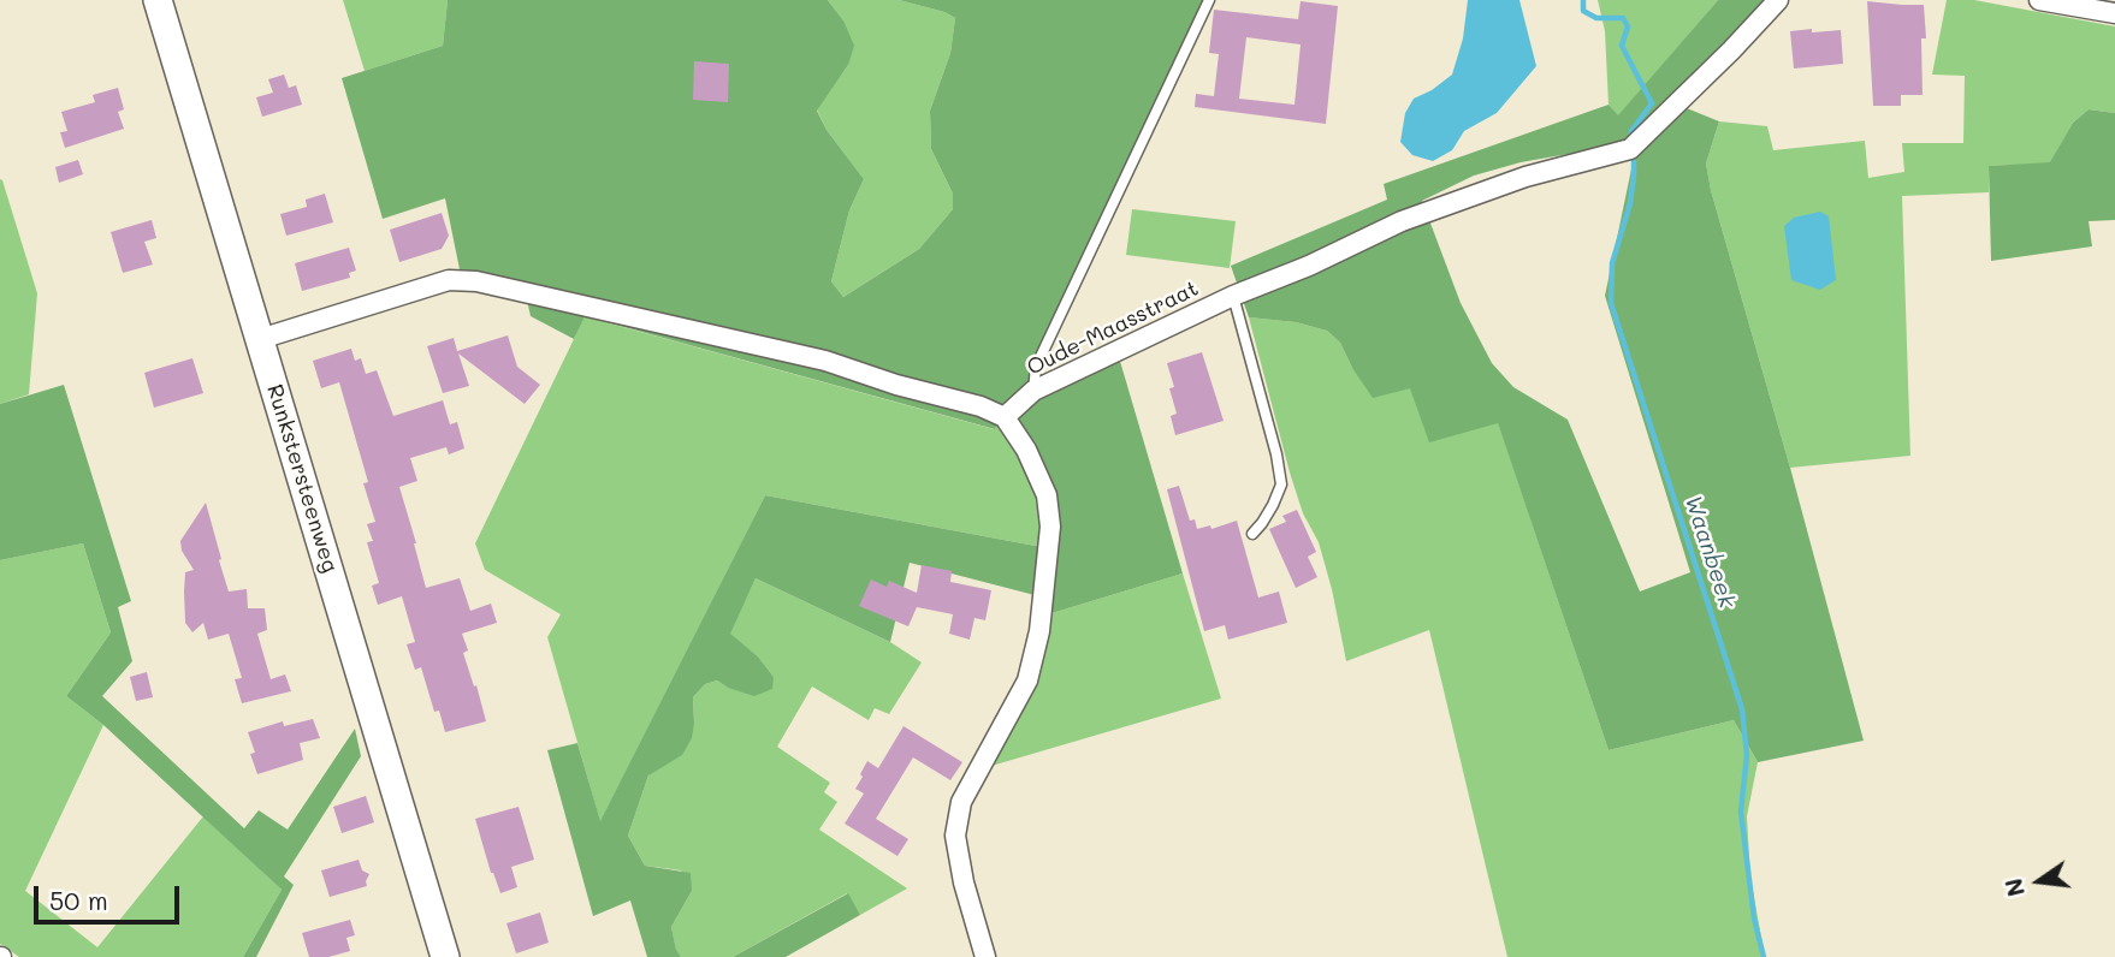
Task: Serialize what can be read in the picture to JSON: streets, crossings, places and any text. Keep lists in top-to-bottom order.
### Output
{
  "streets": {
    "street": ["Oude-Maasstraat", "Runkstersteenweg"]
  },
  "water": ["Waanbeek"],
  "scale_bar": "50 m",
  "north": "left"
}
